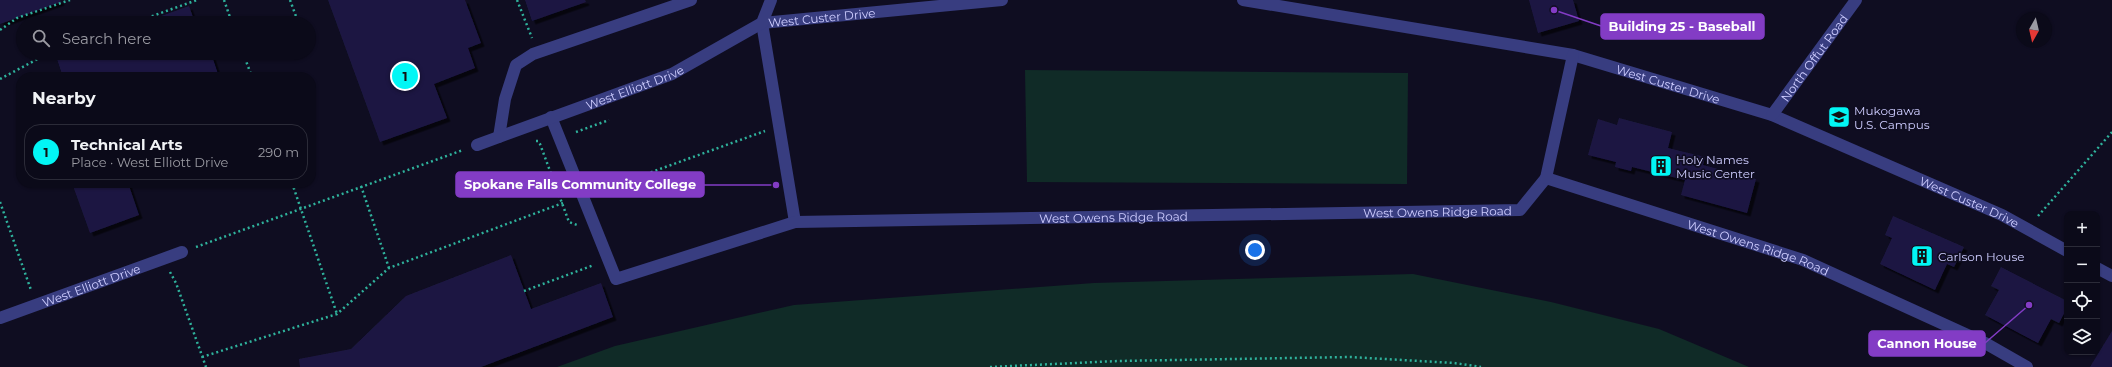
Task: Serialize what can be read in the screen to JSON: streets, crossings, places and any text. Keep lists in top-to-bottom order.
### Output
{
  "streets": {
    "street": [
      "West Custer Drive",
      "North Offut Road",
      "West Elliott Drive",
      "West Owens Ridge Road"
    ]
  },
  "crossings": [
    ["West Custer Drive", "North Offut Road"],
    ["West Custer Drive", "West Elliott Drive"],
    ["West Elliott Drive", "West Owens Ridge Road"]
  ],
  "places": {
    "other": ["Building 25 - Baseball", "Spokane Falls Community College", "Cannon House"],
    "school or university": ["Mukogawa U.S. Campus"],
    "building": ["Holy Names Music Center", "Carlson House"]
  },
  "north": "bottom",
  "page": {
    "search": "Search here",
    "pins": "1",
    "heading": "Nearby",
    "list": [
      {
        "mark": "1",
        "name": "Technical Arts",
        "note": "Place · West Elliott Drive",
        "value": "290 m"
      }
    ],
    "map_buttons": ["+", "−"]
  }
}
